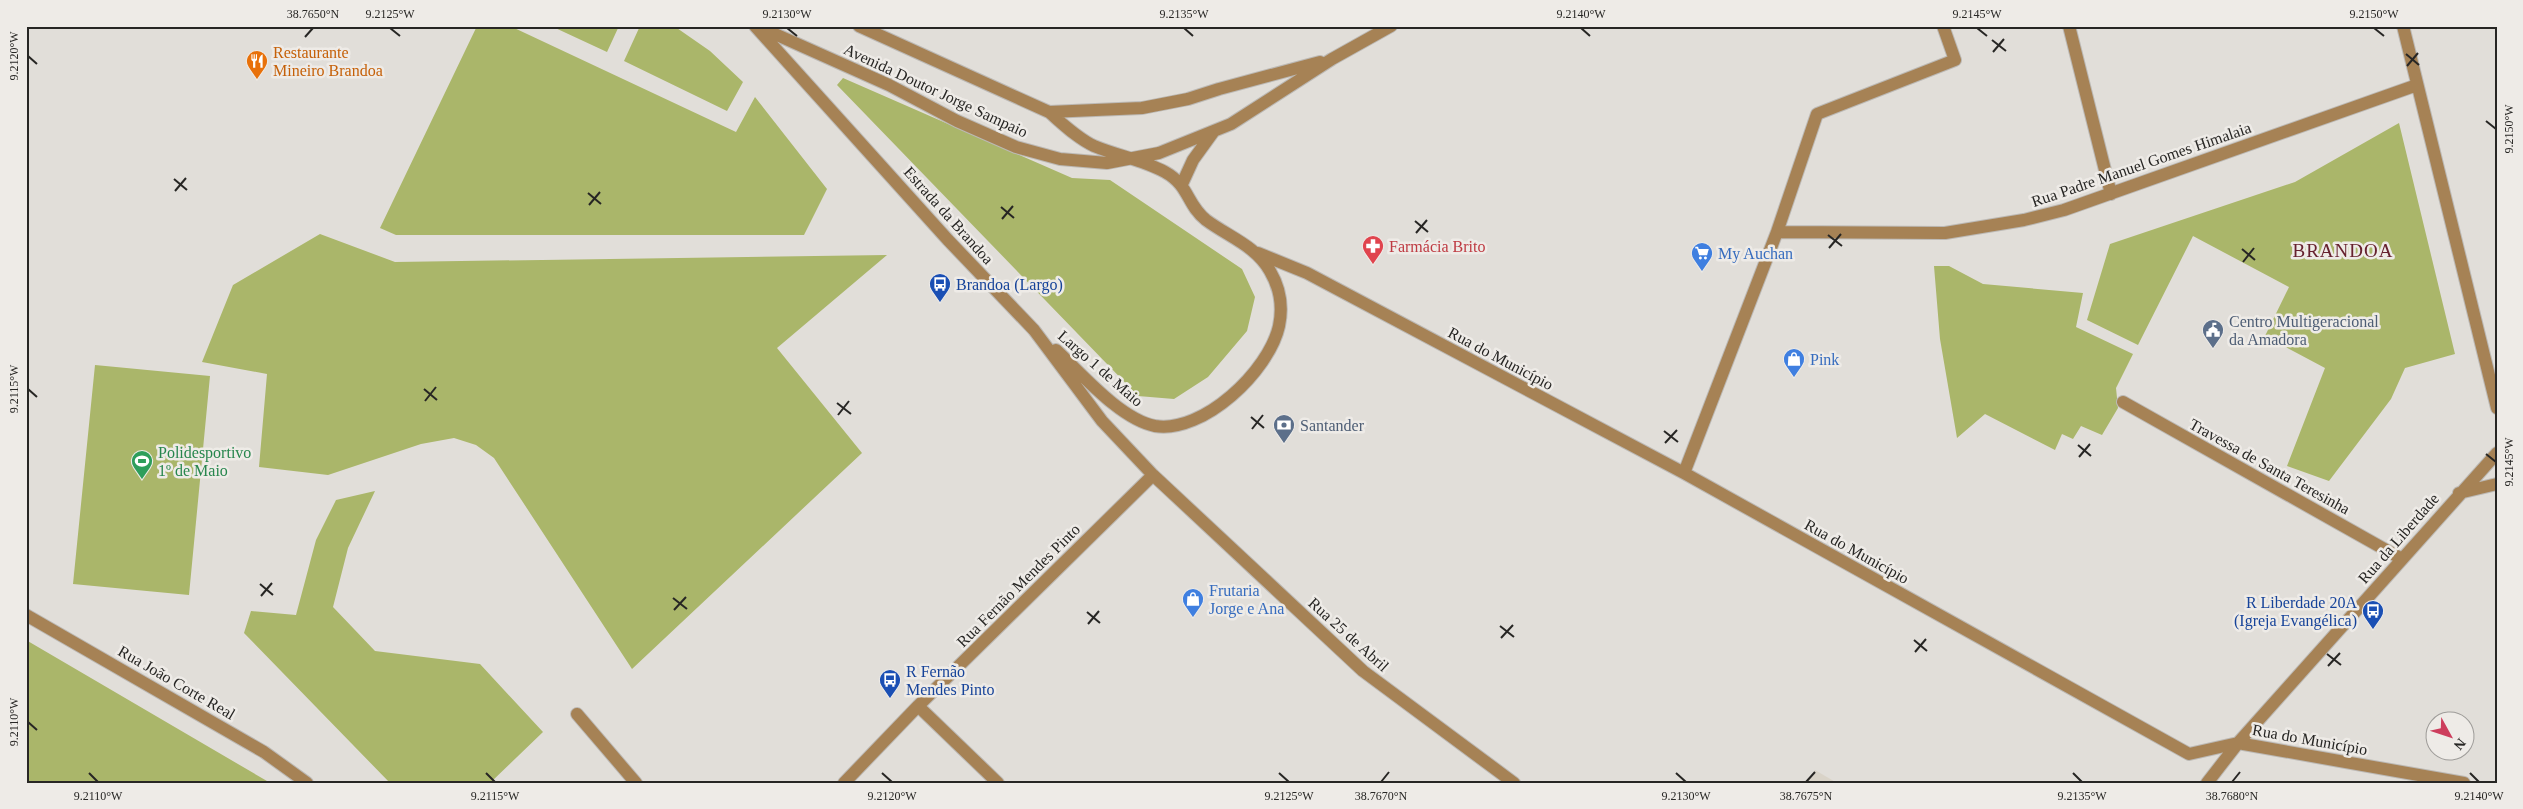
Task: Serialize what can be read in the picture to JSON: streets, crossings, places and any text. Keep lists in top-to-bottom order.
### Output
{
  "streets": {
    "street": [
      "Avenida Doutor Jorge Sampaio",
      "Rua Padre Manuel Gomes Himalaia",
      "Estrada da Brandoa",
      "Rua do Município",
      "Largo 1 de Maio",
      "Travessa de Santa Teresinha",
      "Rua da Liberdade",
      "Rua Fernão Mendes Pinto",
      "Rua 25 de Abril",
      "Rua João Corte Real"
    ]
  },
  "crossings": [
    ["Avenida Doutor Jorge Sampaio", "Estrada da Brandoa"],
    ["Estrada da Brandoa", "Largo 1 de Maio"],
    ["Estrada da Brandoa", "Rua Fernão Mendes Pinto"],
    ["Estrada da Brandoa", "Rua 25 de Abril"],
    ["Rua do Município", "Largo 1 de Maio"],
    ["Rua do Município", "Rua da Liberdade"],
    ["Travessa de Santa Teresinha", "Rua da Liberdade"],
    ["Rua Fernão Mendes Pinto", "Rua 25 de Abril"]
  ],
  "districts": ["BRANDOA"],
  "places": {
    "restaurant": ["Restaurante Mineiro Brandoa"],
    "pharmacy": ["Farmácia Brito"],
    "supermarket": ["My Auchan"],
    "bus stop": ["Brandoa (Largo)", "R Liberdade 20A (Igreja Evangélica)", "R Fernão Mendes Pinto"],
    "public building": ["Centro Multigeracional da Amadora"],
    "shop": ["Pink", "Frutaria Jorge e Ana"],
    "bank": ["Santander"],
    "sports": ["Polidesportivo 1º de Maio"]
  },
  "north": "bottom right",
  "coordinates": [
    "38.7650°N",
    "9.2125°W",
    "9.2130°W",
    "9.2135°W",
    "9.2140°W",
    "9.2145°W",
    "9.2150°W",
    "9.2120°W",
    "9.2115°W",
    "9.2110°W",
    "38.7670°N",
    "38.7675°N",
    "38.7680°N"
  ]
}
